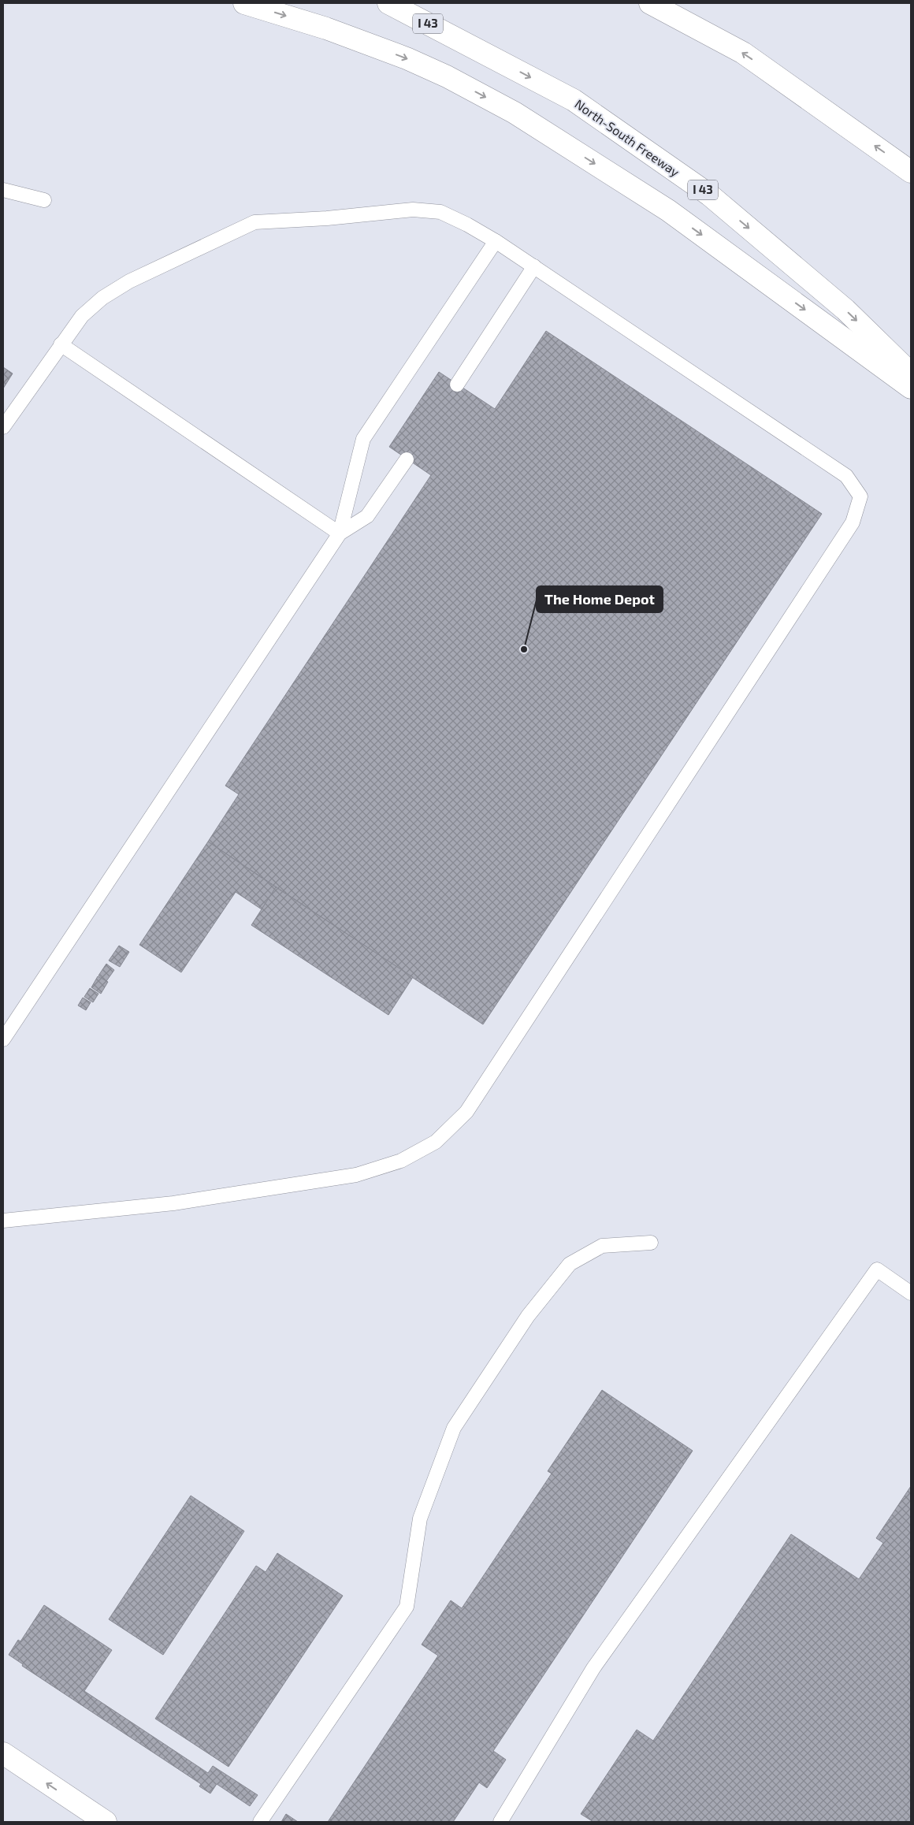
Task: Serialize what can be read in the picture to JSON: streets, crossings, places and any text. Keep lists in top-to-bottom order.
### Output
{
  "streets": {
    "main road": ["I 43", "North-South Freeway"]
  },
  "places": ["The Home Depot"]
}
